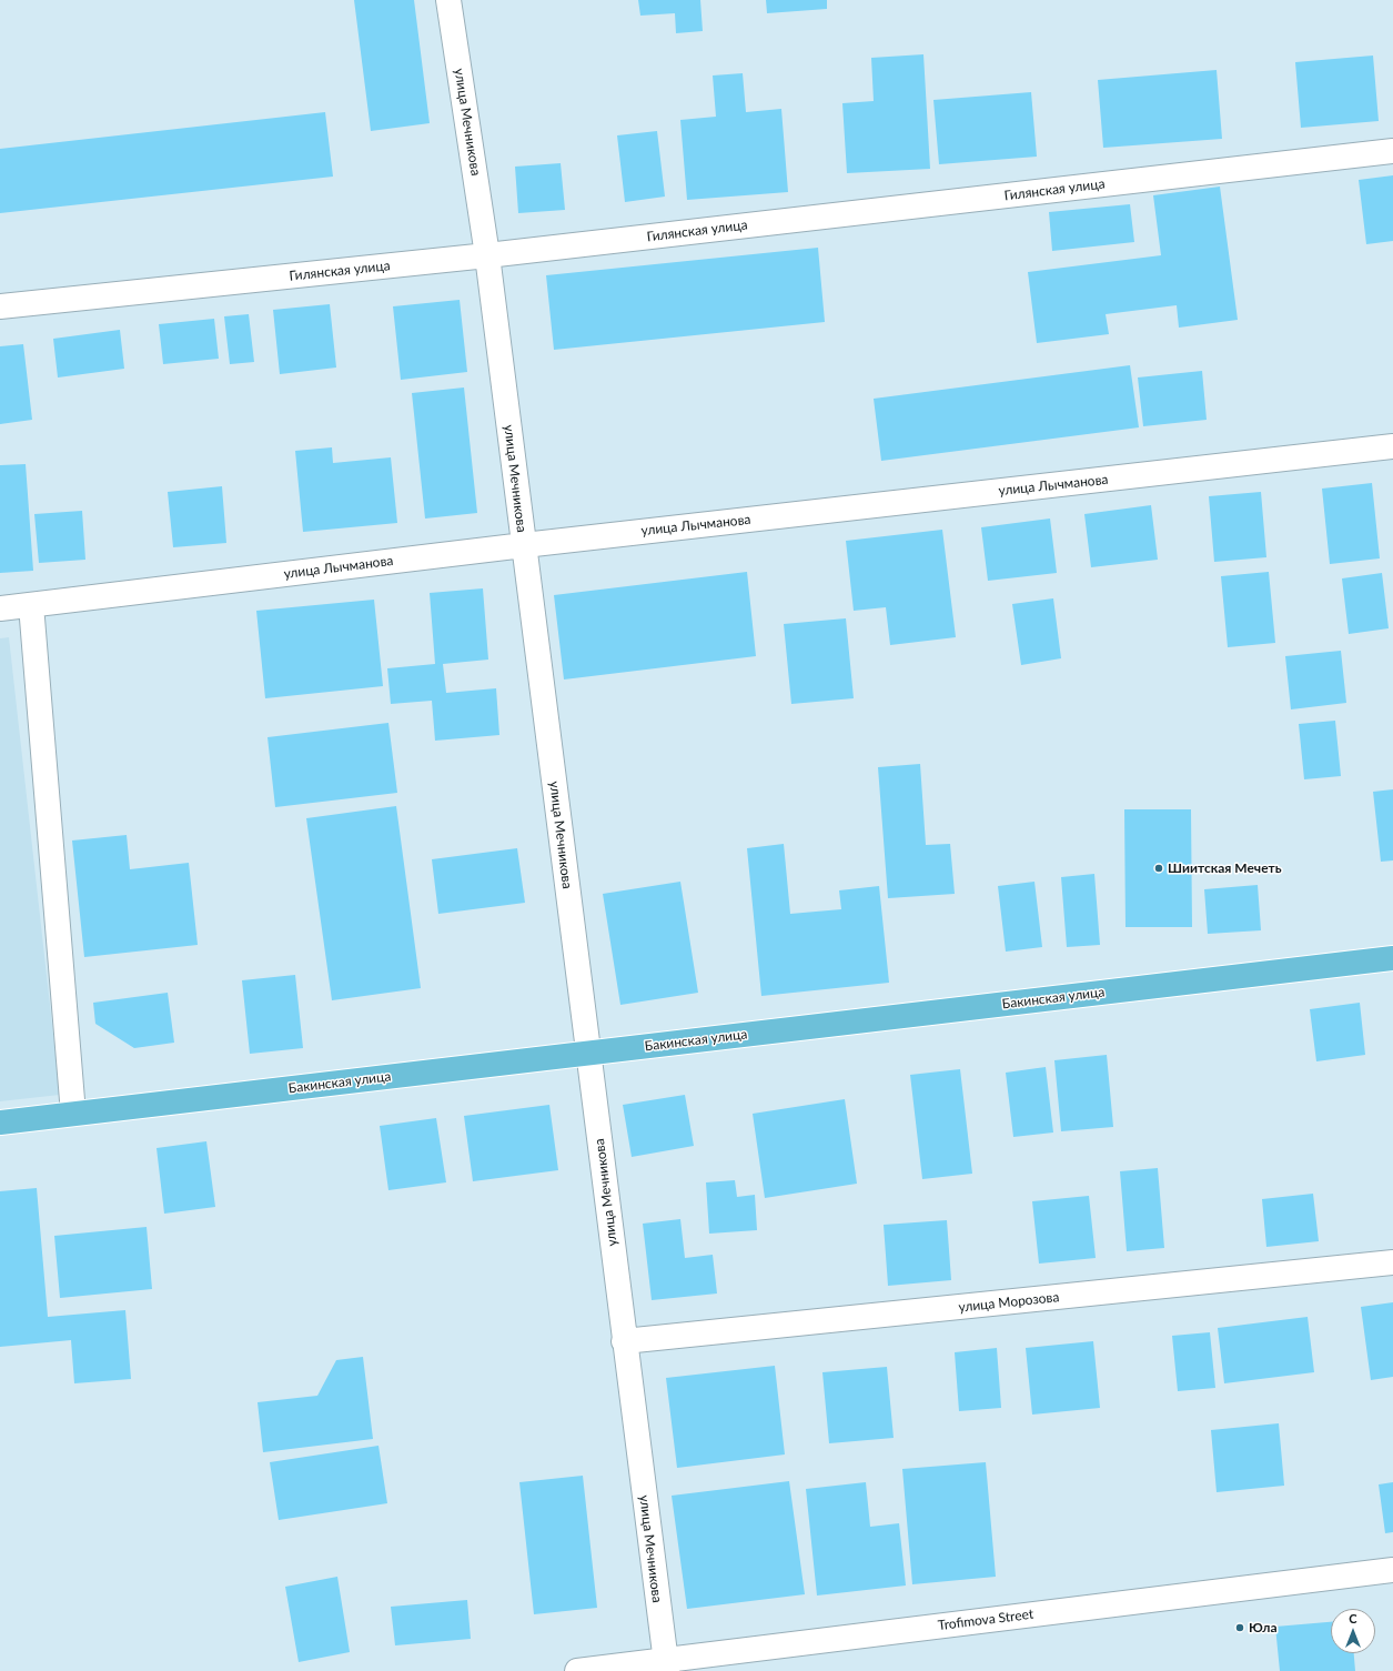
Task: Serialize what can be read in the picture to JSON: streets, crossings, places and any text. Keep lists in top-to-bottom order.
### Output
{
  "streets": {
    "main road": ["Бакинская улица"],
    "street": [
      "улица Мечникова",
      "Гилянская улица",
      "улица Лычманова",
      "улица Морозова",
      "Trofimova Street"
    ]
  },
  "crossings": [
    ["улица Мечникова", "Гилянская улица"],
    ["улица Мечникова", "улица Лычманова"],
    ["улица Мечникова", "Бакинская улица"],
    ["улица Мечникова", "улица Морозова"],
    ["улица Мечникова", "Trofimova Street"]
  ],
  "places": ["Шиитская Мечеть", "Юла"],
  "north": "top"
}
